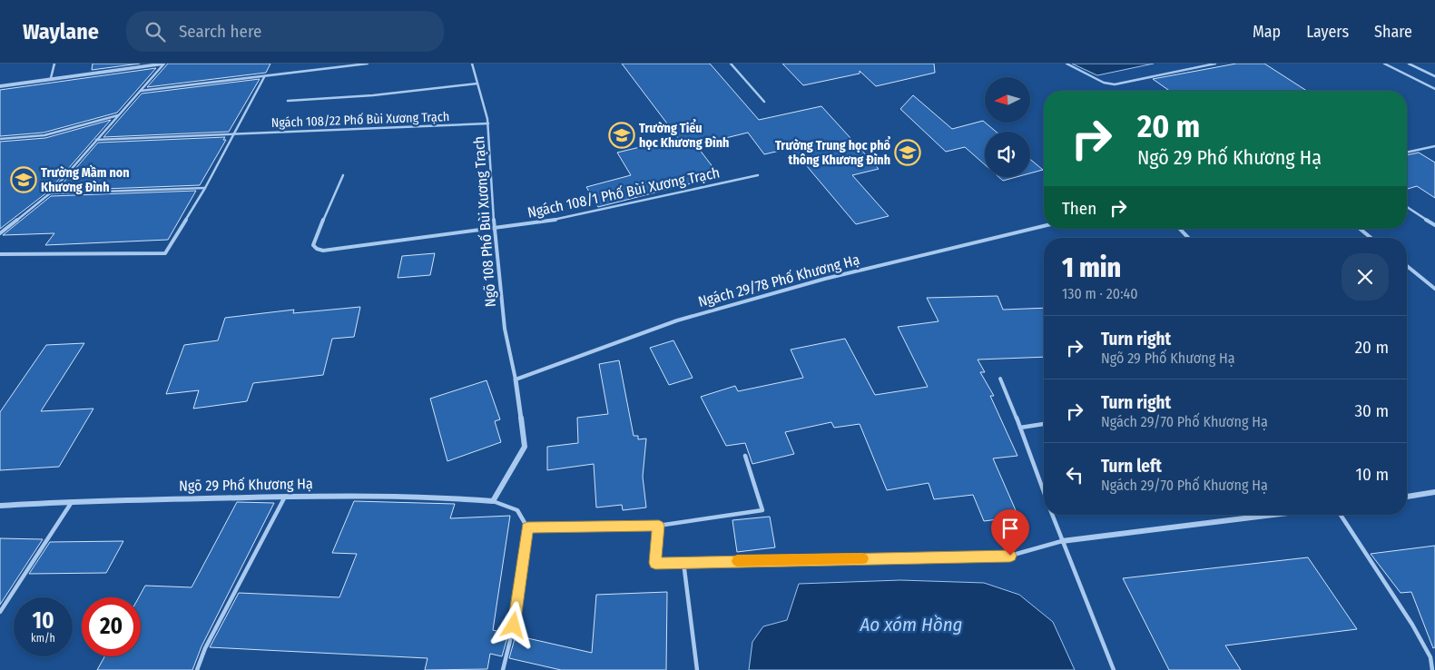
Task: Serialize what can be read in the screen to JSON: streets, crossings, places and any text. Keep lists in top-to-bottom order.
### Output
{
  "streets": {
    "street": ["Ngõ 29 Phố Khương Hạ"],
    "lane": [
      "Ngách 108/22 Phố Bùi Xương Trạch",
      "Ngách 108/1 Phố Bùi Xương Trạch",
      "Ngõ 108 Phố Bùi Xương Trạch",
      "Ngách 29/78 Phố Khương Hạ"
    ]
  },
  "crossings": [
    ["Ngách 108/22 Phố Bùi Xương Trạch", "Ngõ 108 Phố Bùi Xương Trạch"],
    ["Ngách 108/1 Phố Bùi Xương Trạch", "Ngõ 108 Phố Bùi Xương Trạch"],
    ["Ngõ 108 Phố Bùi Xương Trạch", "Ngách 29/78 Phố Khương Hạ"]
  ],
  "water": ["Ao xóm Hồng"],
  "places": {
    "school or university": ["Trường Tiểu học Khương Đình", "Trường Trung học phổ thông Khương Đình", "Trường Mầm non Khương Đình"]
  },
  "north": "left",
  "page": {
    "header": "Waylane",
    "search": "Search here",
    "nav": ["Map", "Layers", "Share"],
    "turn": ["20 m", "Ngõ 29 Phố Khương Hạ"],
    "then": "Then",
    "heading": ["1 min", "130 m · 20:40"],
    "list": [
      {
        "name": "Turn right",
        "note": "Ngõ 29 Phố Khương Hạ",
        "value": "20 m"
      },
      {
        "name": "Turn right",
        "note": "Ngách 29/70 Phố Khương Hạ",
        "value": "30 m"
      },
      {
        "name": "Turn left",
        "note": "Ngách 29/70 Phố Khương Hạ",
        "value": "10 m"
      }
    ],
    "speed": "10 km/h",
    "limit": "20"
  }
}
